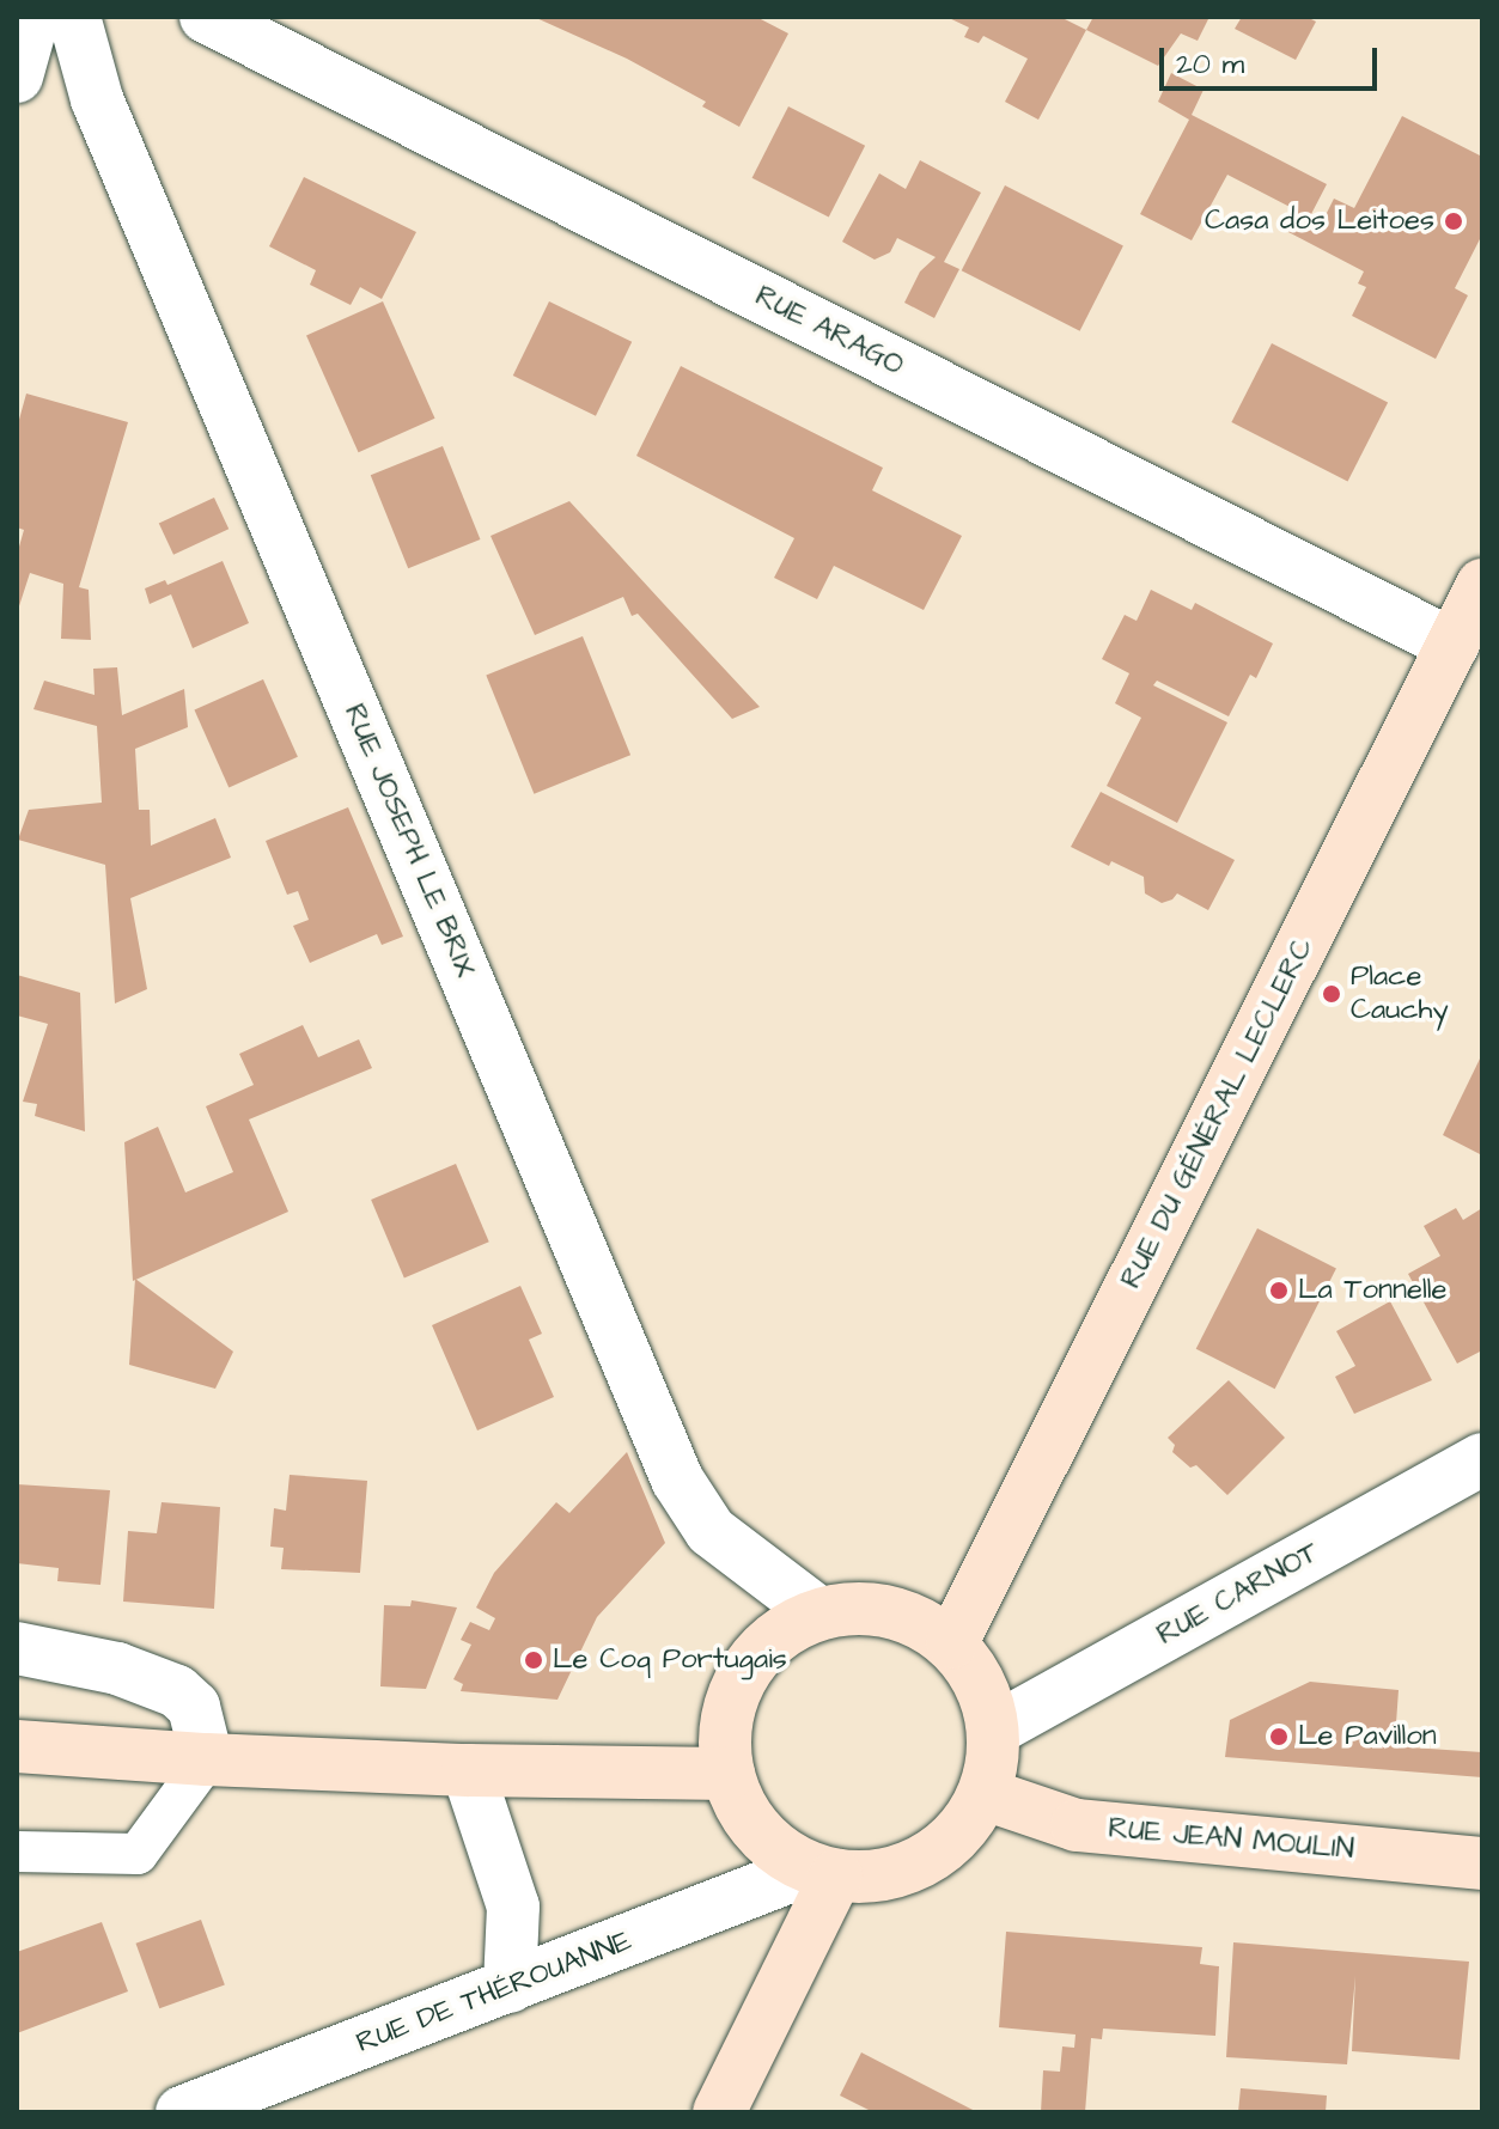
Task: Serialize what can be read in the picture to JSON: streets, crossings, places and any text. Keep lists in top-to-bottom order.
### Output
{
  "streets": {
    "main road": ["RUE DU GÉNÉRAL LECLERC", "RUE JEAN MOULIN"],
    "street": [
      "RUE ARAGO",
      "RUE JOSEPH LE BRIX",
      "RUE CARNOT",
      "RUE DE THÉROUANNE"
    ]
  },
  "crossings": [
    ["RUE ARAGO", "RUE DU GÉNÉRAL LECLERC"],
    ["RUE JOSEPH LE BRIX", "RUE DU GÉNÉRAL LECLERC"],
    ["RUE JOSEPH LE BRIX", "RUE CARNOT"],
    ["RUE JOSEPH LE BRIX", "RUE JEAN MOULIN"],
    ["RUE JOSEPH LE BRIX", "RUE DE THÉROUANNE"],
    ["RUE DU GÉNÉRAL LECLERC", "RUE CARNOT"],
    ["RUE DU GÉNÉRAL LECLERC", "RUE JEAN MOULIN"],
    ["RUE DU GÉNÉRAL LECLERC", "RUE DE THÉROUANNE"],
    ["RUE CARNOT", "RUE JEAN MOULIN"],
    ["RUE CARNOT", "RUE DE THÉROUANNE"],
    ["RUE JEAN MOULIN", "RUE DE THÉROUANNE"]
  ],
  "places": [
    "Casa dos Leitoes",
    "Place Cauchy",
    "La Tonnelle",
    "Le Coq Portugais",
    "Le Pavillon"
  ],
  "scale_bar": "20 m"
}
